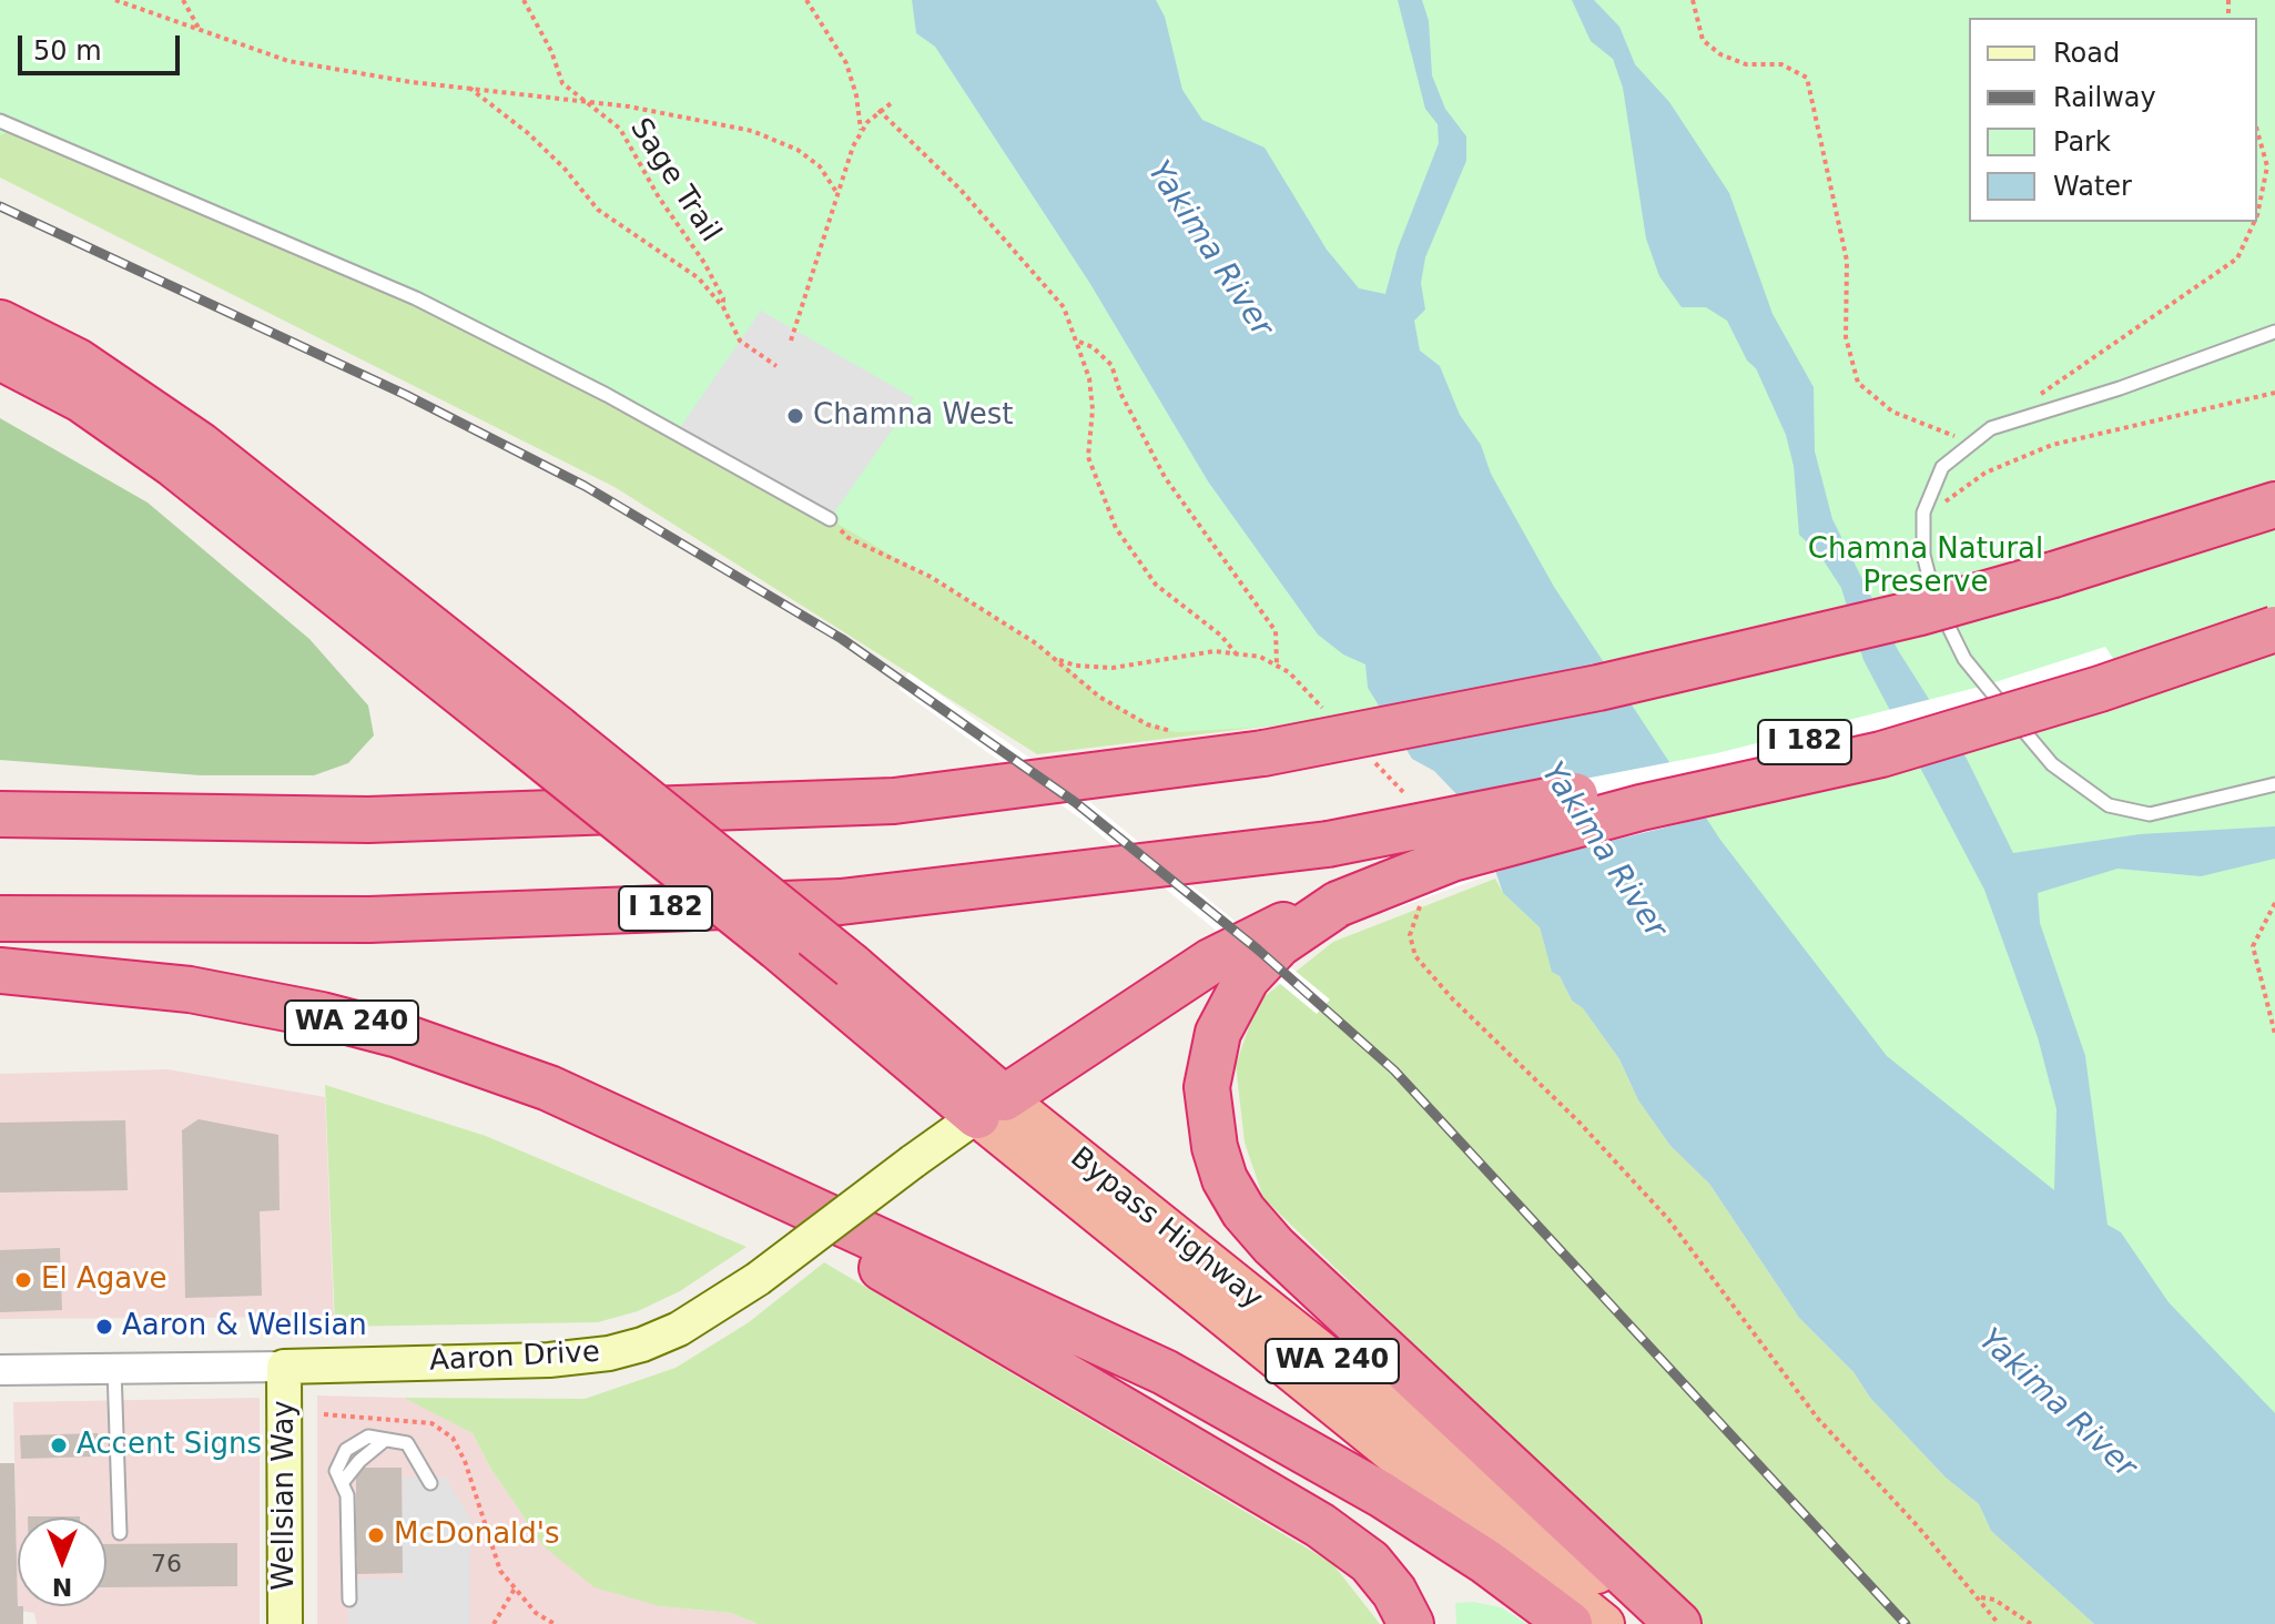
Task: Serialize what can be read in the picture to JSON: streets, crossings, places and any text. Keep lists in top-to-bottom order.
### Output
{
  "streets": {
    "highway": ["I 182", "WA 240", "Bypass Highway"],
    "main road": ["Aaron Drive", "Wellsian Way"],
    "path": ["Sage Trail"]
  },
  "crossings": [
    ["WA 240", "Bypass Highway"],
    ["WA 240", "Aaron Drive"],
    ["Bypass Highway", "Aaron Drive"],
    ["Aaron Drive", "Wellsian Way"]
  ],
  "water": ["Yakima River"],
  "parks": ["Chamna Natural Preserve"],
  "places": [
    "Chamna West",
    "El Agave",
    "Aaron & Wellsian",
    "Accent Signs",
    "McDonald's"
  ],
  "house_numbers": ["76"],
  "legend": [
    "Road",
    "Railway",
    "Park",
    "Water"
  ],
  "scale_bar": "50 m",
  "north": "bottom"
}
